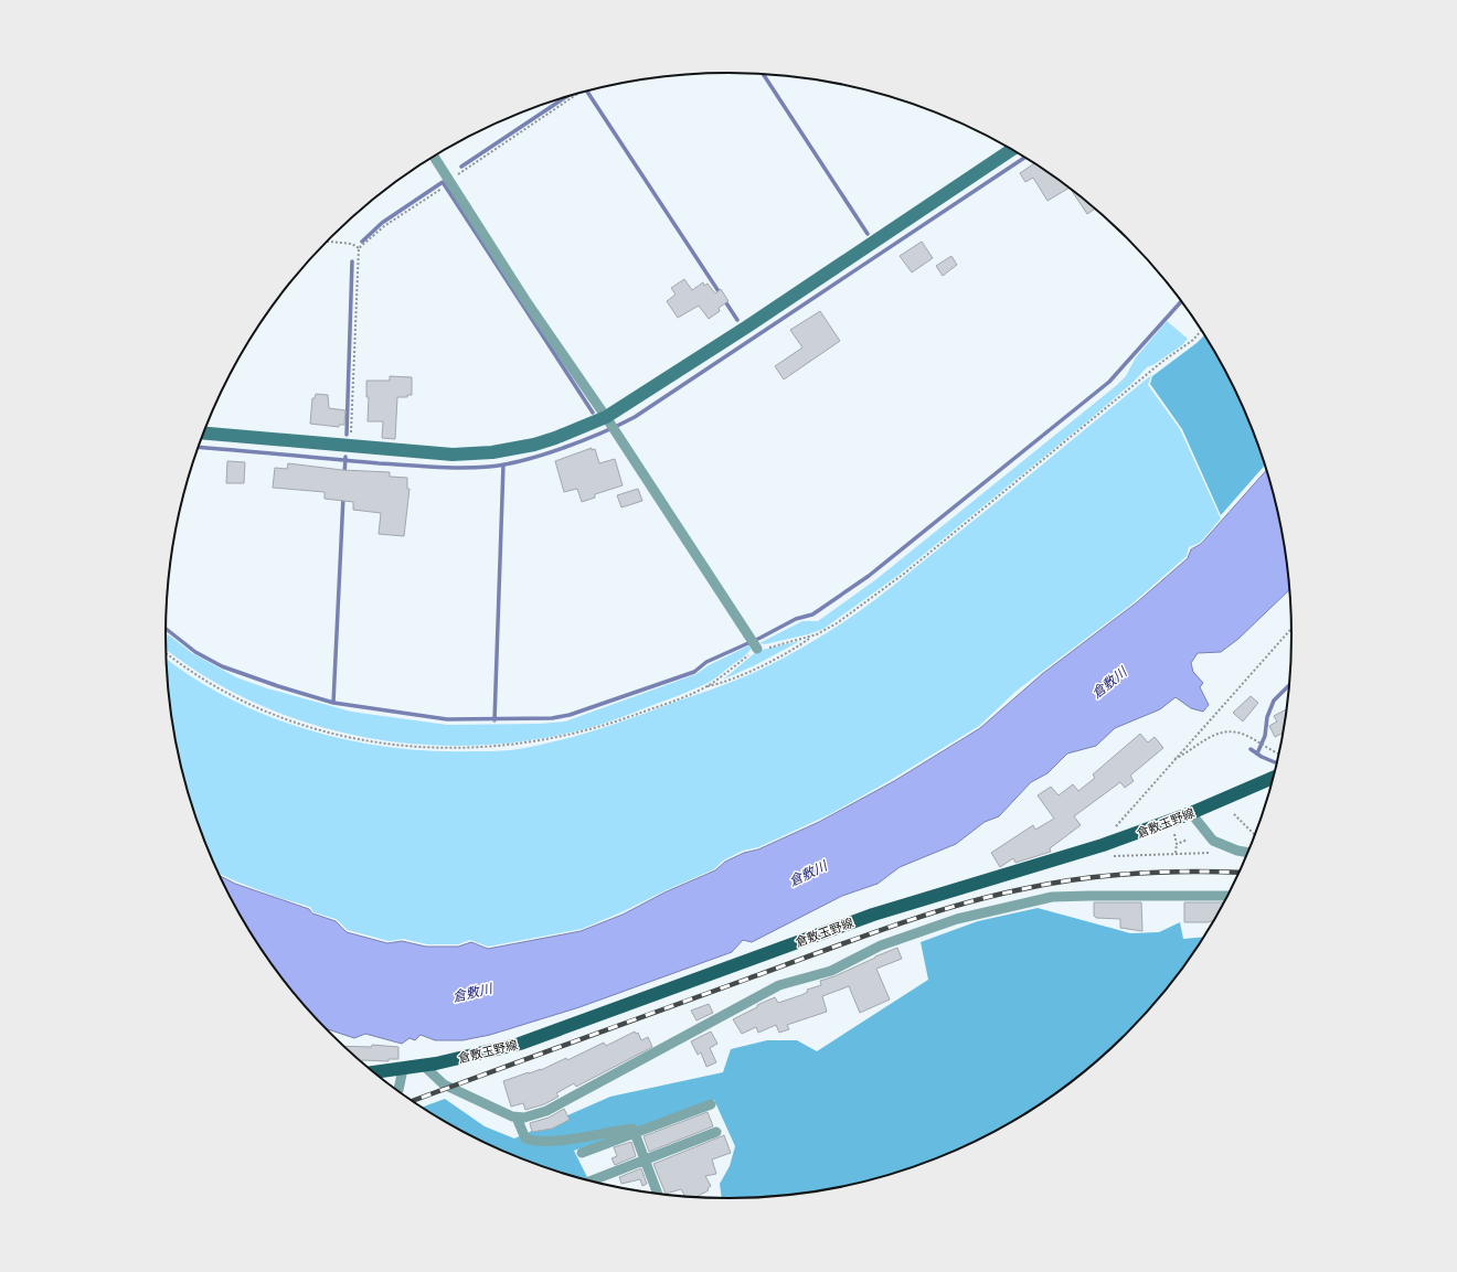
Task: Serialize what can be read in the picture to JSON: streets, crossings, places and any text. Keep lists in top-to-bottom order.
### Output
{
  "streets": {
    "main road": ["倉敷玉野線"]
  },
  "water": ["倉敷川"]
}
